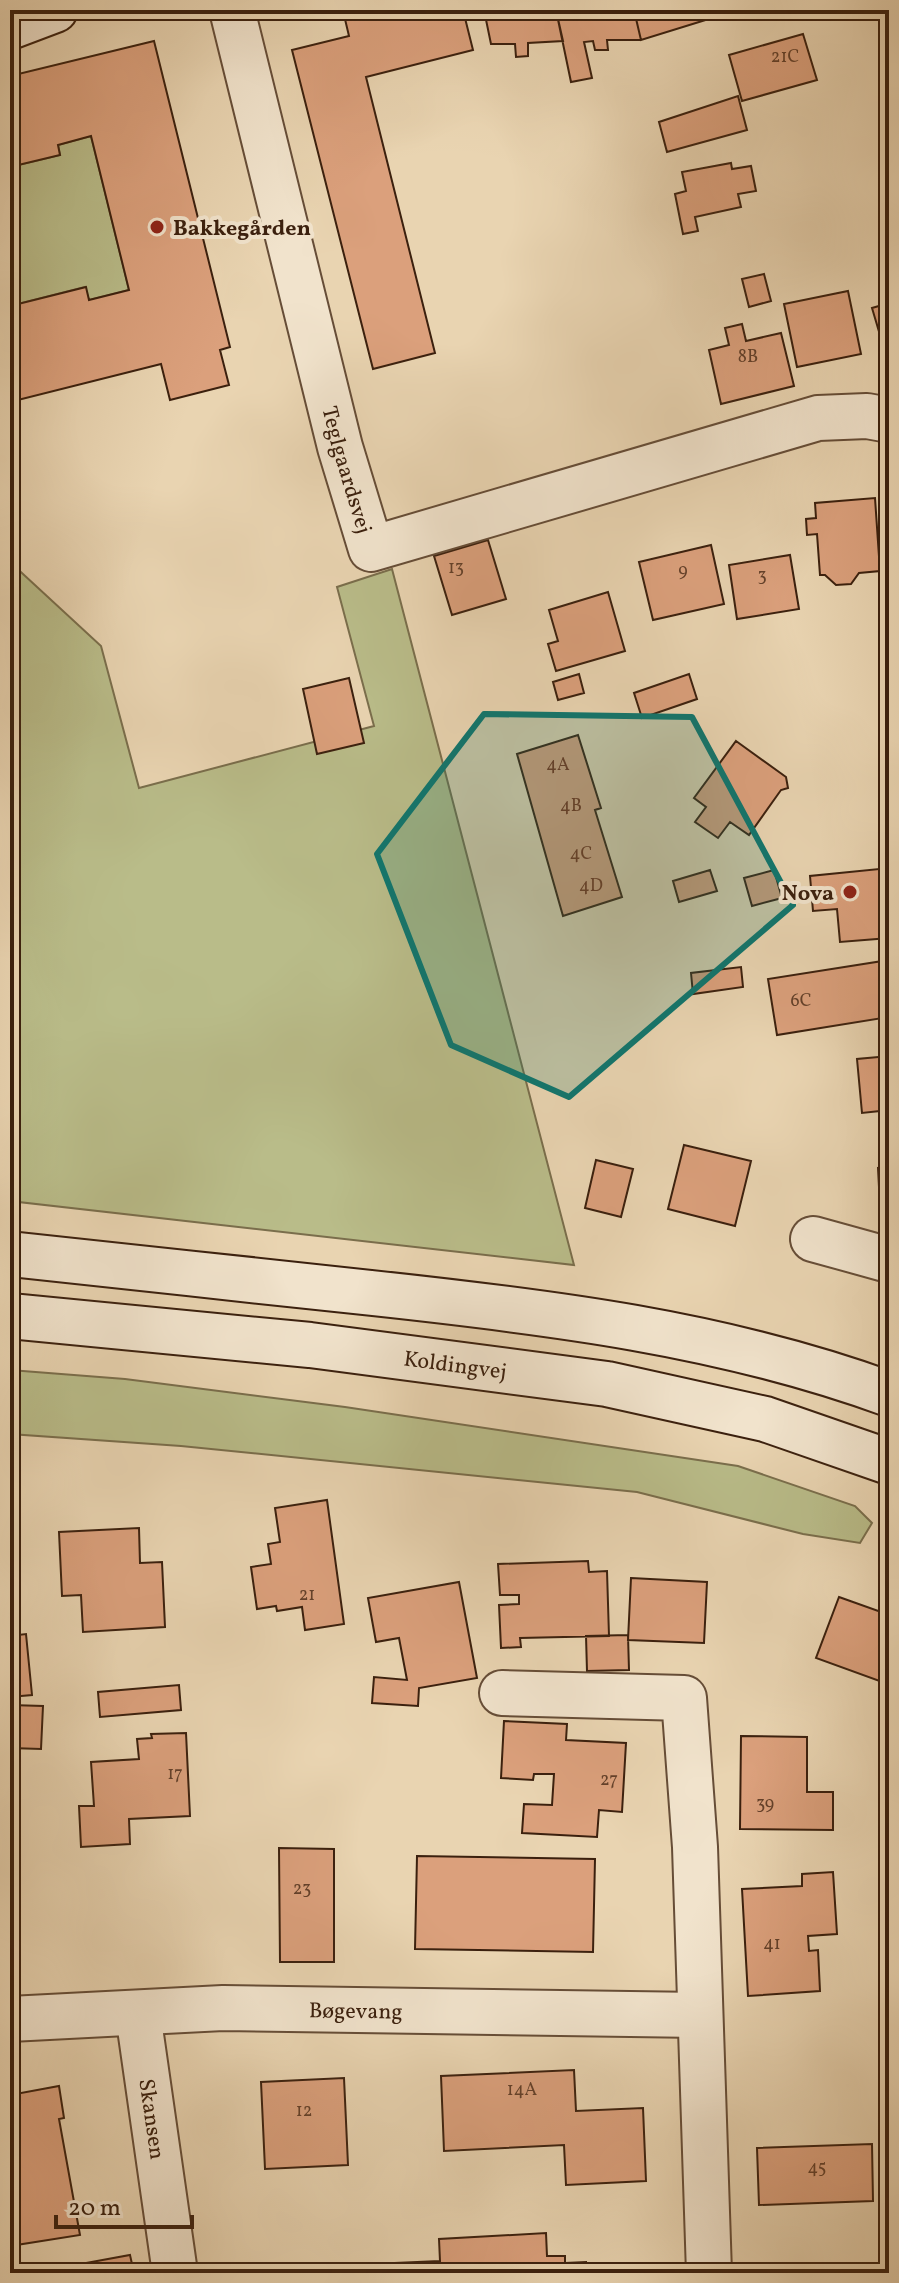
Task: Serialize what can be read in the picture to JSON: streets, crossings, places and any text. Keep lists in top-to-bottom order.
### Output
{
  "streets": {
    "street": [
      "Teglgaardsvej",
      "Koldingvej",
      "Bøgevang",
      "Skansen"
    ]
  },
  "crossings": [
    ["Bøgevang", "Skansen"]
  ],
  "places": ["Bakkegården", "Nova"],
  "house_numbers": [
    "21C",
    "8B",
    "13",
    "9",
    "3",
    "4A",
    "4B",
    "4C",
    "4D",
    "6C",
    "21",
    "17",
    "27",
    "39",
    "23",
    "41",
    "14A",
    "12",
    "45"
  ],
  "scale_bar": "20 m"
}
